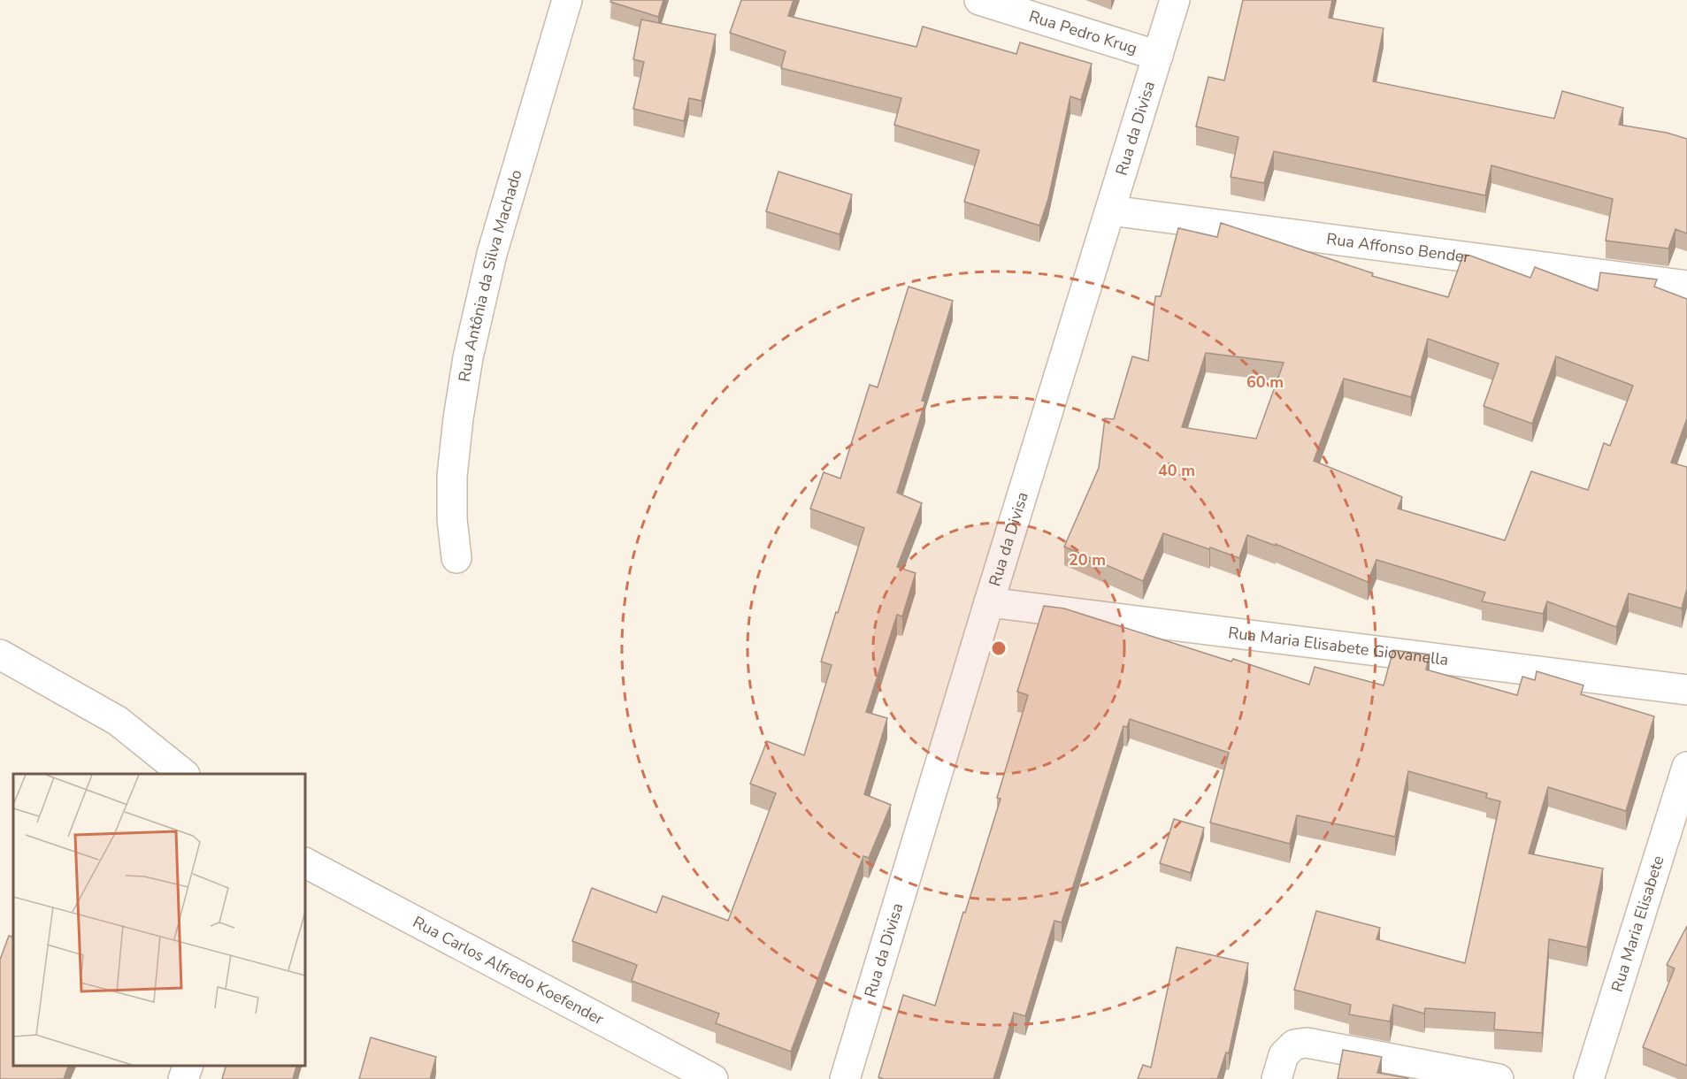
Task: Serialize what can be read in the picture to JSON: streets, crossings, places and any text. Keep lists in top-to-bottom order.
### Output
{
  "streets": {
    "street": [
      "Rua Pedro Krug",
      "Rua da Divisa",
      "Rua Affonso Bender",
      "Rua Antônia da Silva Machado",
      "Rua Maria Elisabete Giovanella",
      "Rua Maria Elisabete",
      "Rua Carlos Alfredo Koefender"
    ]
  },
  "crossings": [
    ["Rua Pedro Krug", "Rua da Divisa"],
    ["Rua da Divisa", "Rua Affonso Bender"],
    ["Rua da Divisa", "Rua Maria Elisabete Giovanella"]
  ],
  "rings": ["60 m", "40 m", "20 m"]
}
